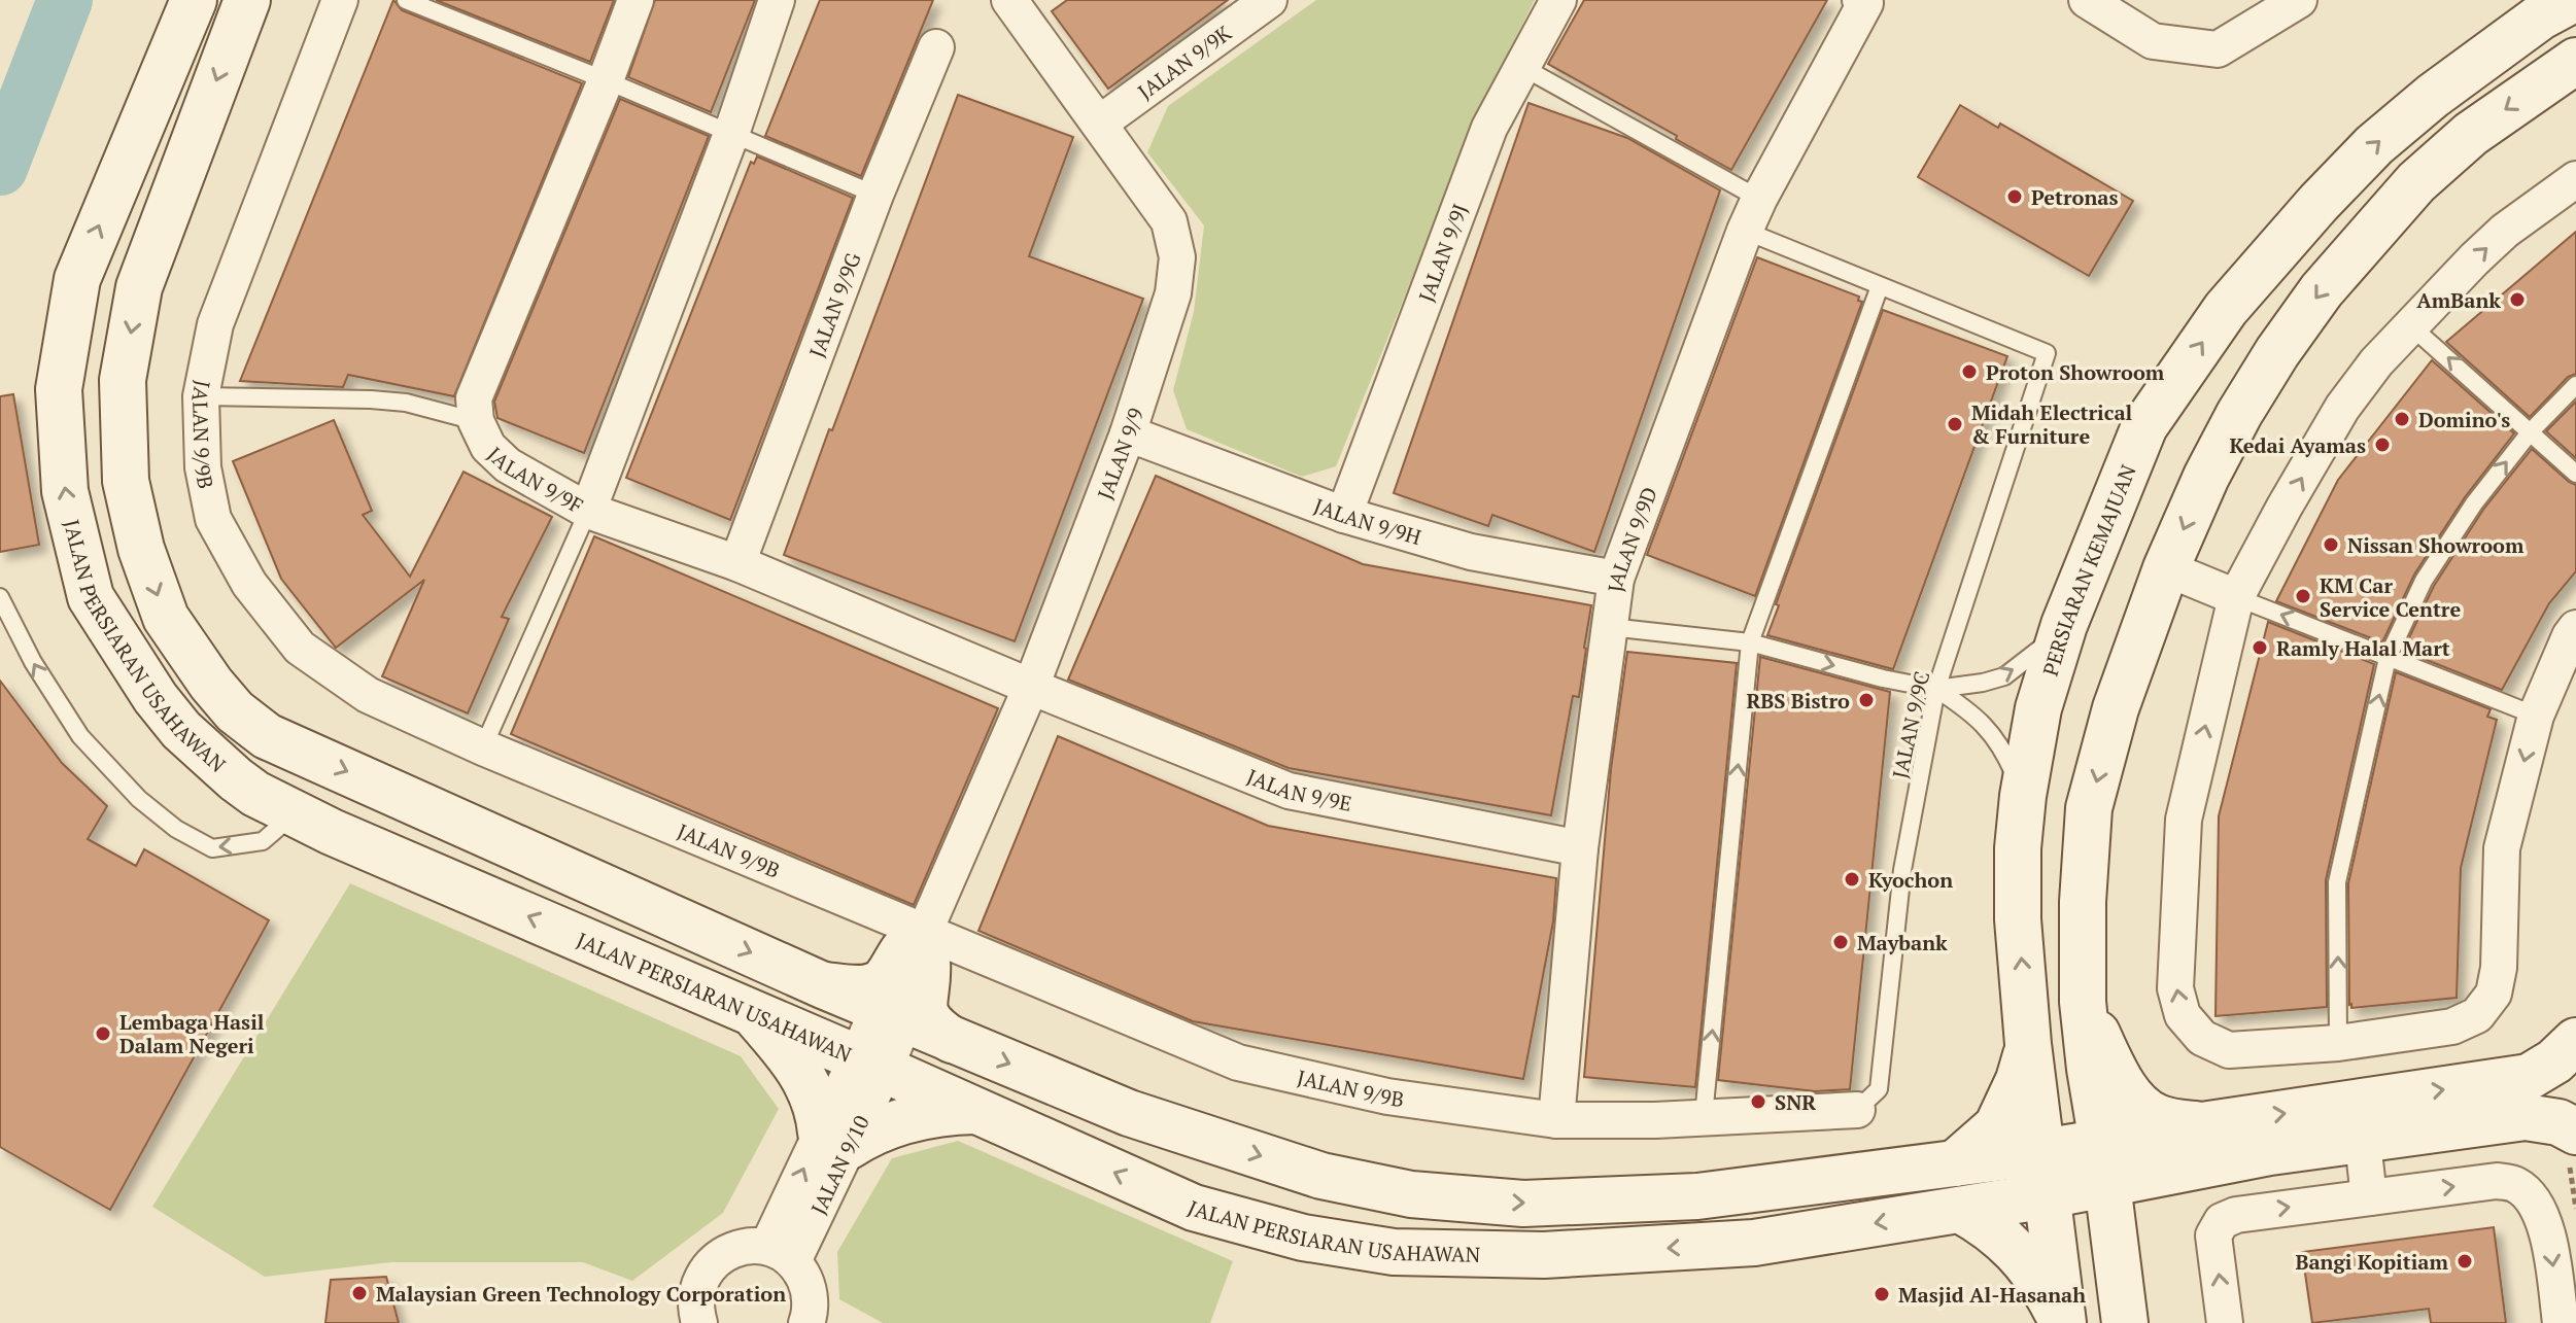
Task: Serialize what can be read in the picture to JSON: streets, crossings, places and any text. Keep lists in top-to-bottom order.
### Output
{
  "streets": {
    "street": [
      "JALAN 9/9K",
      "JALAN 9/9J",
      "JALAN 9/9G",
      "JALAN 9/9B",
      "JALAN 9/9",
      "JALAN 9/9F",
      "JALAN 9/9H",
      "JALAN 9/9D",
      "PERSIARAN KEMAJUAN",
      "JALAN PERSIARAN USAHAWAN",
      "JALAN 9/9E",
      "JALAN 9/10"
    ],
    "lane": ["JALAN 9/9C"]
  },
  "crossings": [
    ["JALAN 9/9K", "JALAN 9/9"],
    ["JALAN 9/9J", "JALAN 9/9H"],
    ["JALAN 9/9G", "JALAN 9/9F"],
    ["JALAN 9/9B", "JALAN 9/9"],
    ["JALAN 9/9B", "JALAN 9/9D"],
    ["JALAN 9/9B", "JALAN 9/9C"],
    ["JALAN 9/9", "JALAN 9/9F"],
    ["JALAN 9/9", "JALAN 9/9H"],
    ["JALAN 9/9", "JALAN PERSIARAN USAHAWAN"],
    ["JALAN 9/9", "JALAN 9/9E"],
    ["JALAN 9/9", "JALAN 9/10"],
    ["JALAN 9/9F", "JALAN 9/9E"],
    ["JALAN 9/9H", "JALAN 9/9D"],
    ["JALAN 9/9D", "JALAN 9/9E"],
    ["PERSIARAN KEMAJUAN", "JALAN PERSIARAN USAHAWAN"],
    ["JALAN PERSIARAN USAHAWAN", "JALAN 9/10"]
  ],
  "places": [
    "Petronas",
    "AmBank",
    "Proton Showroom",
    "Domino's",
    "Midah Electrical & Furniture",
    "Kedai Ayamas",
    "Nissan Showroom",
    "KM Car Service Centre",
    "Ramly Halal Mart",
    "RBS Bistro",
    "Kyochon",
    "Maybank",
    "Lembaga Hasil Dalam Negeri",
    "SNR",
    "Bangi Kopitiam",
    "Malaysian Green Technology Corporation",
    "Masjid Al-Hasanah"
  ]
}
